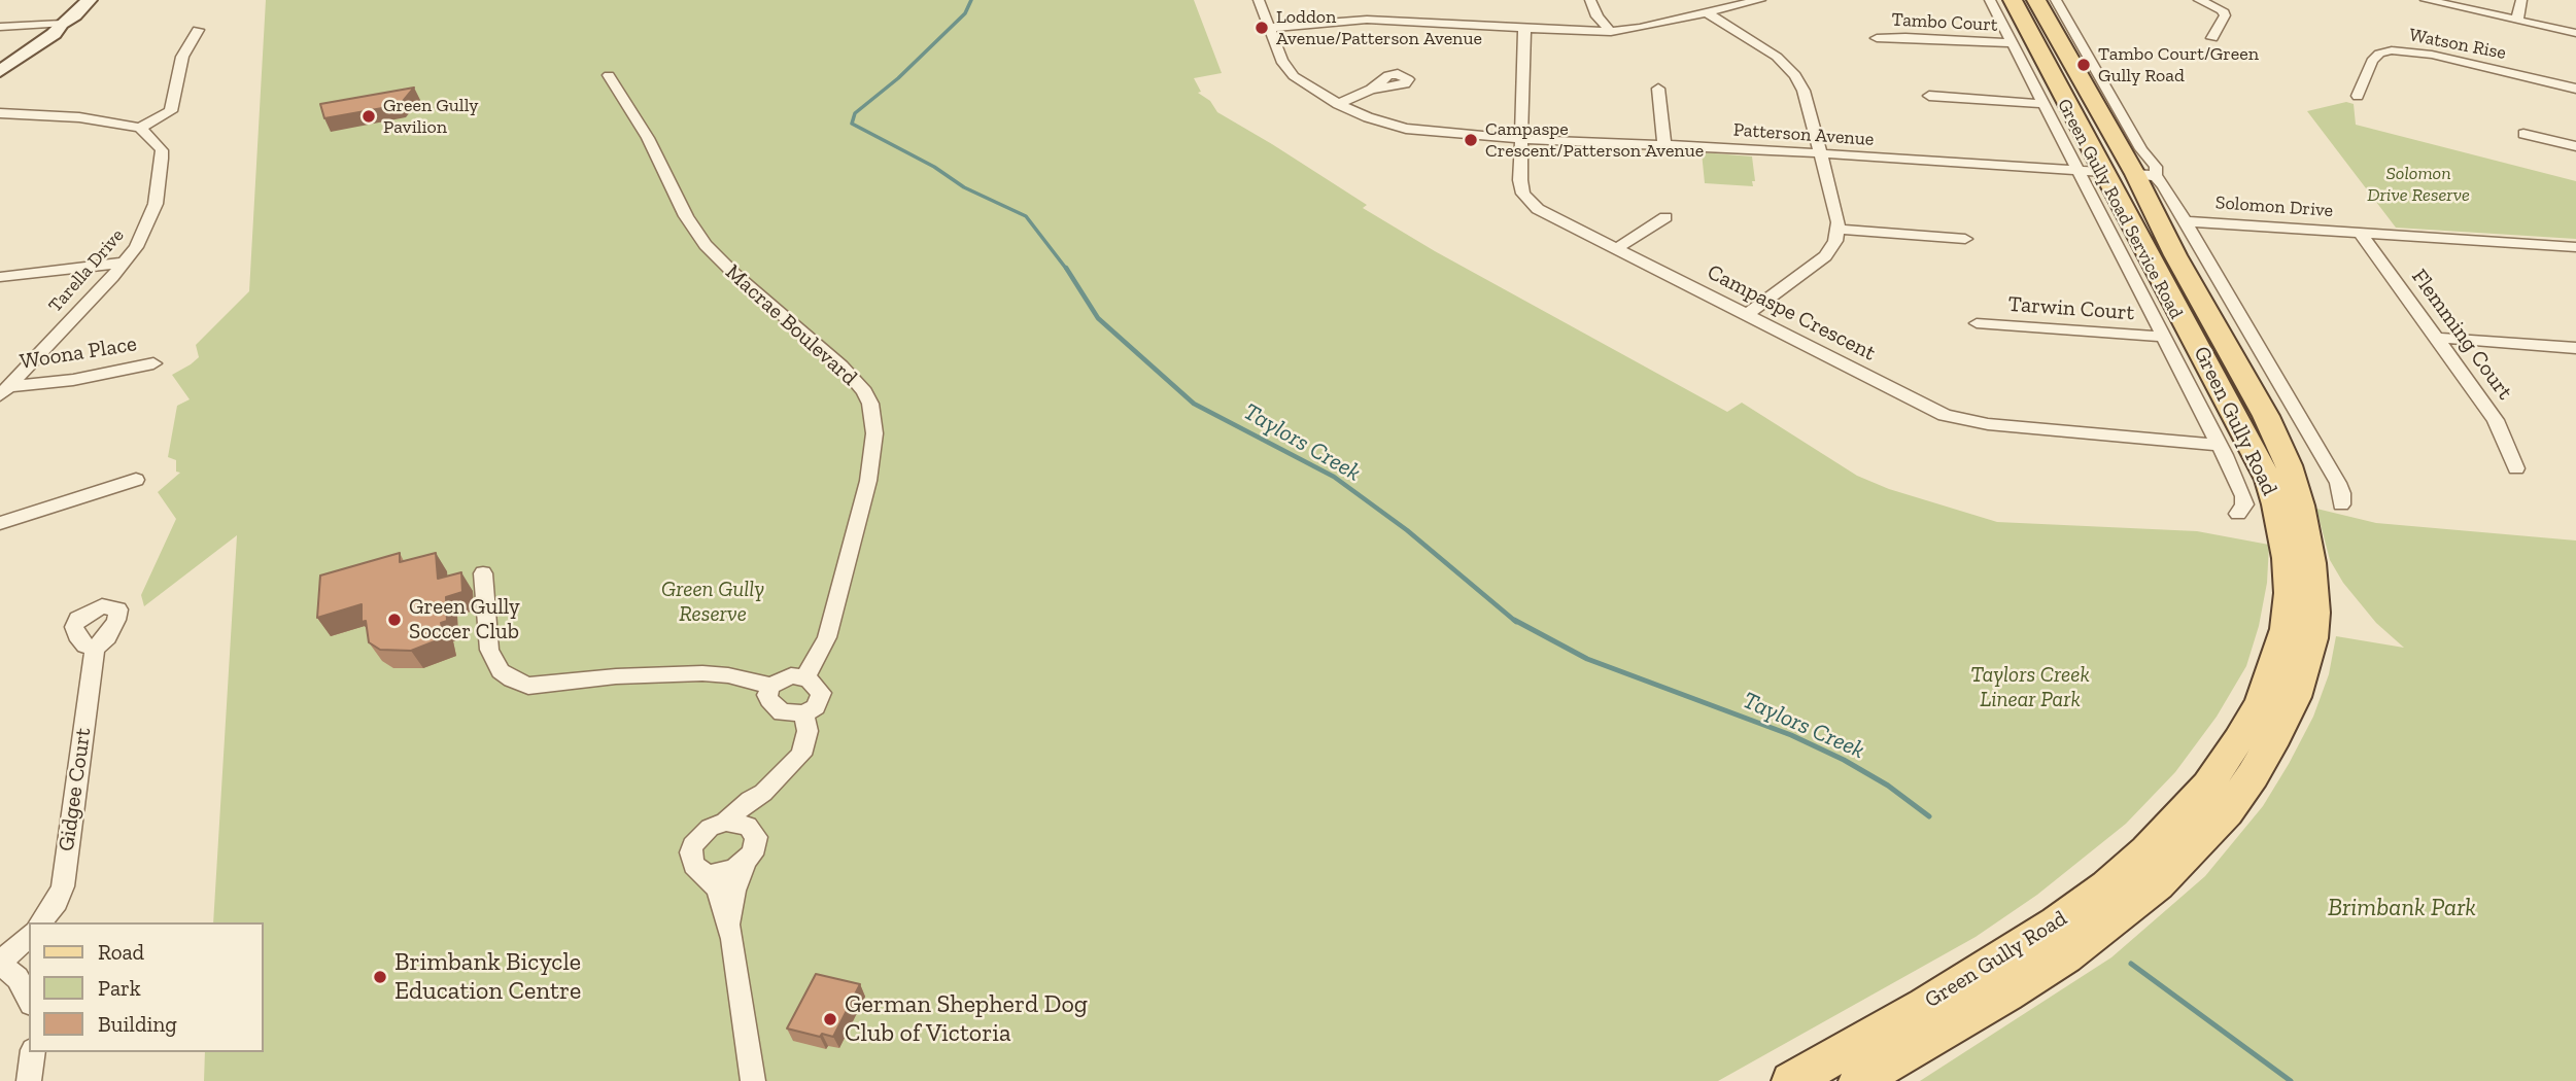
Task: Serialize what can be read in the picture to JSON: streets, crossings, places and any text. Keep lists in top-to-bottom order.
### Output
{
  "streets": {
    "main road": ["Green Gully Road"],
    "street": [
      "Tambo Court",
      "Watson Rise",
      "Patterson Avenue",
      "Solomon Drive",
      "Green Gully Road Service Road",
      "Tarella Drive",
      "Tarwin Court",
      "Campaspe Crescent",
      "Macrae Boulevard",
      "Flemming Court",
      "Woona Place",
      "Gidgee Court"
    ]
  },
  "crossings": [
    ["Tambo Court", "Green Gully Road Service Road"],
    ["Patterson Avenue", "Green Gully Road Service Road"],
    ["Patterson Avenue", "Campaspe Crescent"],
    ["Patterson Avenue", "Green Gully Road"],
    ["Solomon Drive", "Flemming Court"],
    ["Green Gully Road Service Road", "Tarwin Court"],
    ["Green Gully Road Service Road", "Campaspe Crescent"],
    ["Tarella Drive", "Woona Place"]
  ],
  "water": ["Taylors Creek"],
  "parks": [
    "Solomon Drive Reserve",
    "Green Gully Reserve",
    "Taylors Creek Linear Park",
    "Brimbank Park"
  ],
  "places": [
    "Loddon Avenue/Patterson Avenue",
    "Tambo Court/Green Gully Road",
    "Green Gully Pavilion",
    "Campaspe Crescent/Patterson Avenue",
    "Green Gully Soccer Club",
    "Brimbank Bicycle Education Centre",
    "German Shepherd Dog Club of Victoria"
  ],
  "legend": ["Road", "Park", "Building"]
}
